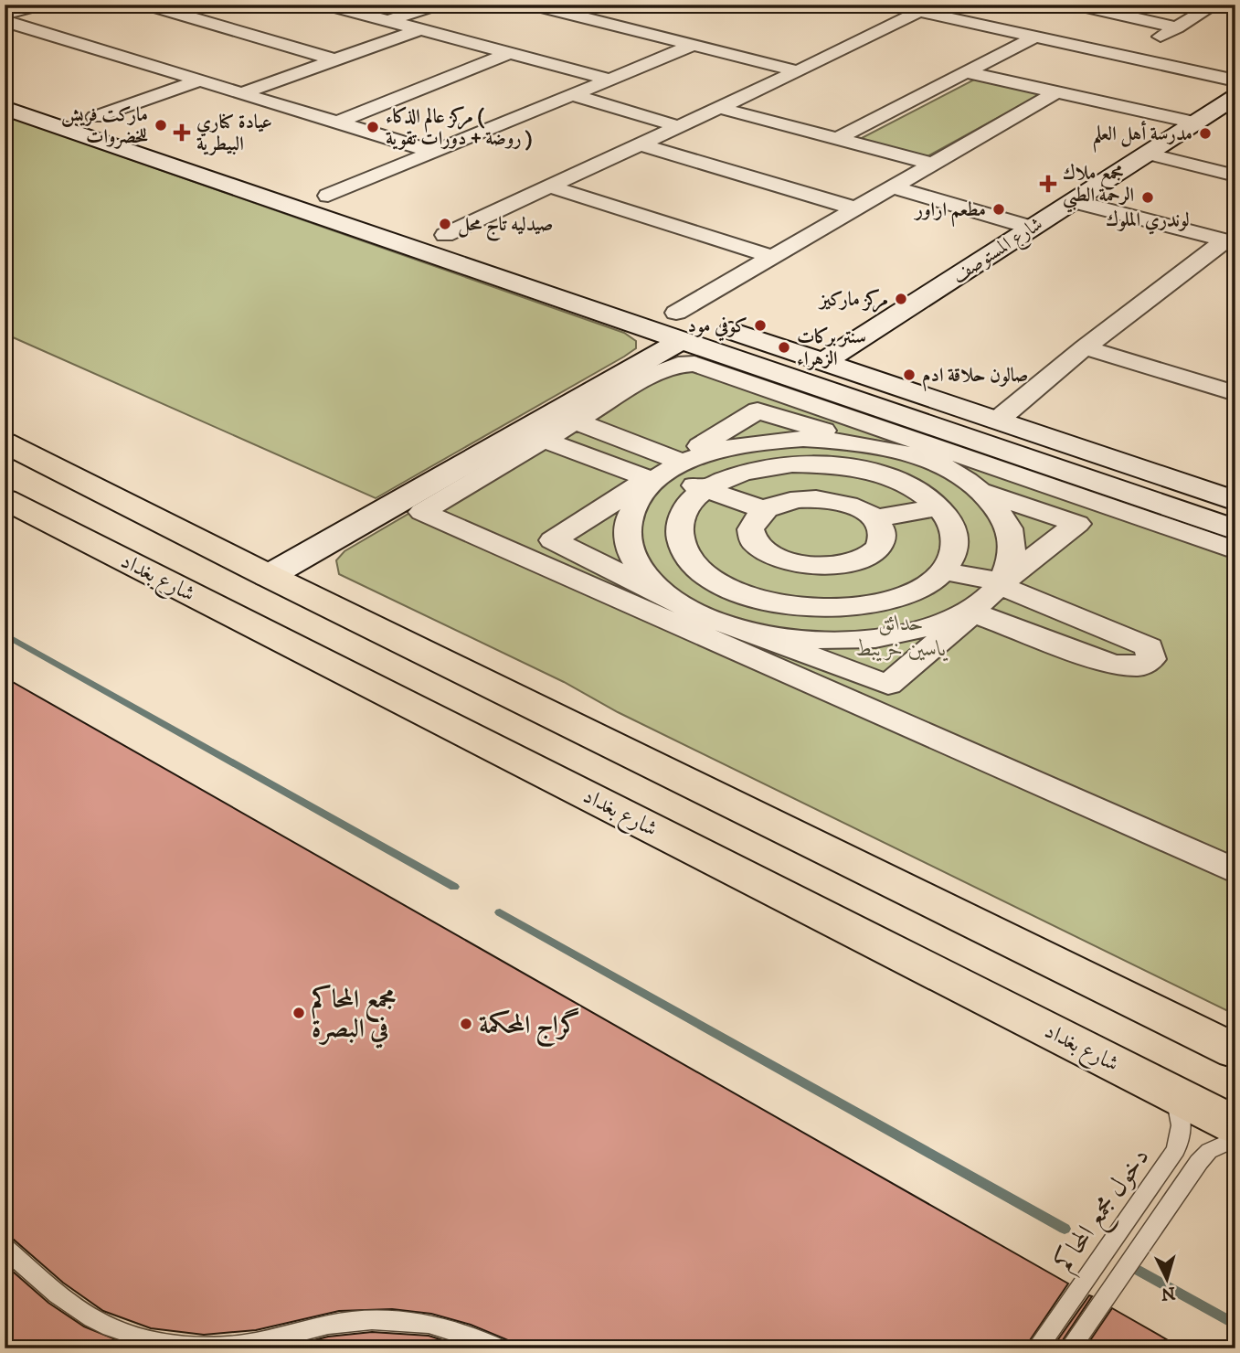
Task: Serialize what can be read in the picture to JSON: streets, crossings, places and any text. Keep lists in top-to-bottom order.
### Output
{
  "streets": {
    "highway": ["شارع بغداد"],
    "street": ["شارع المستوصف"],
    "lane": ["دخول مجمع المحاكم"]
  },
  "crossings": [
    ["شارع بغداد", "دخول مجمع المحاكم"]
  ],
  "parks": ["حدائق ياسين خريبط"],
  "places": {
    "other": [
      "ماركت فريش للخضروات",
      "مركز عالم الذكاء ( روضة + دورات تقوية )",
      "مدرسة أهل العلم",
      "لوندري الملوك",
      "مطعم اراور",
      "صيدليه تاج محل",
      "مركز ماركيز",
      "كوفي مود",
      "سنتر بركات الزهراء",
      "صالون حلاقة ادم",
      "مجمع المحاكم في البصرة",
      "گراج المحكمة"
    ],
    "health": ["عيادة كناري البيطرية", "مجمع ملاك الرحمة الطبي"]
  },
  "north": "bottom"
}
